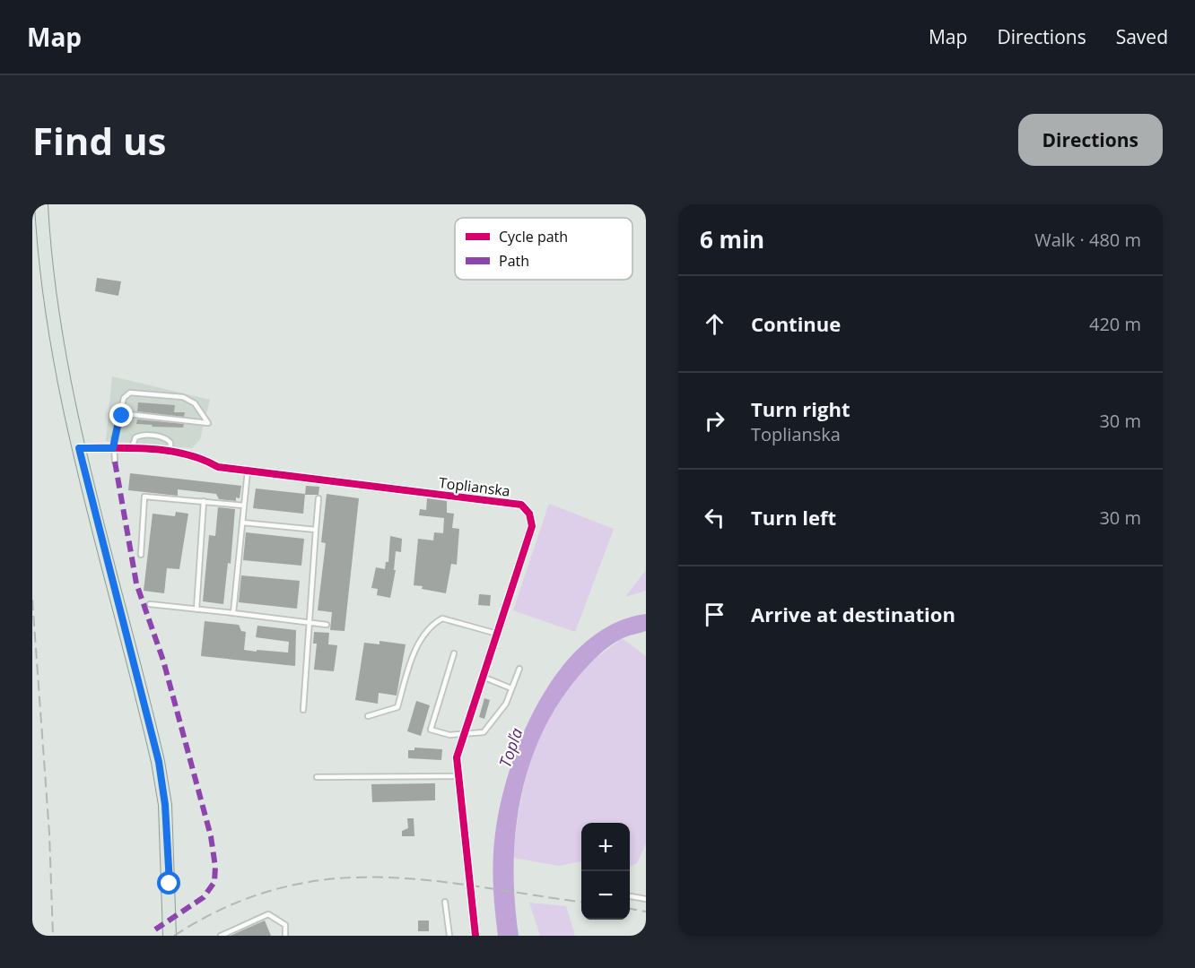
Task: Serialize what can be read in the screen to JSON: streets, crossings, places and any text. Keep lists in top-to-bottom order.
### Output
{
  "streets": {
    "street": ["Toplianska"]
  },
  "water": ["Topľa"],
  "legend": ["Cycle path", "Path"],
  "page": {
    "header": "Map",
    "nav": ["Map", "Directions", "Saved"],
    "buttons": "Directions",
    "title": "Find us",
    "heading": ["6 min", "Walk · 480 m"],
    "list": [
      ["Continue", "420 m"],
      ["Turn right", "Toplianska", "30 m"],
      ["Turn left", "30 m"],
      "Arrive at destination"
    ],
    "map_buttons": ["+", "−"]
  }
}
